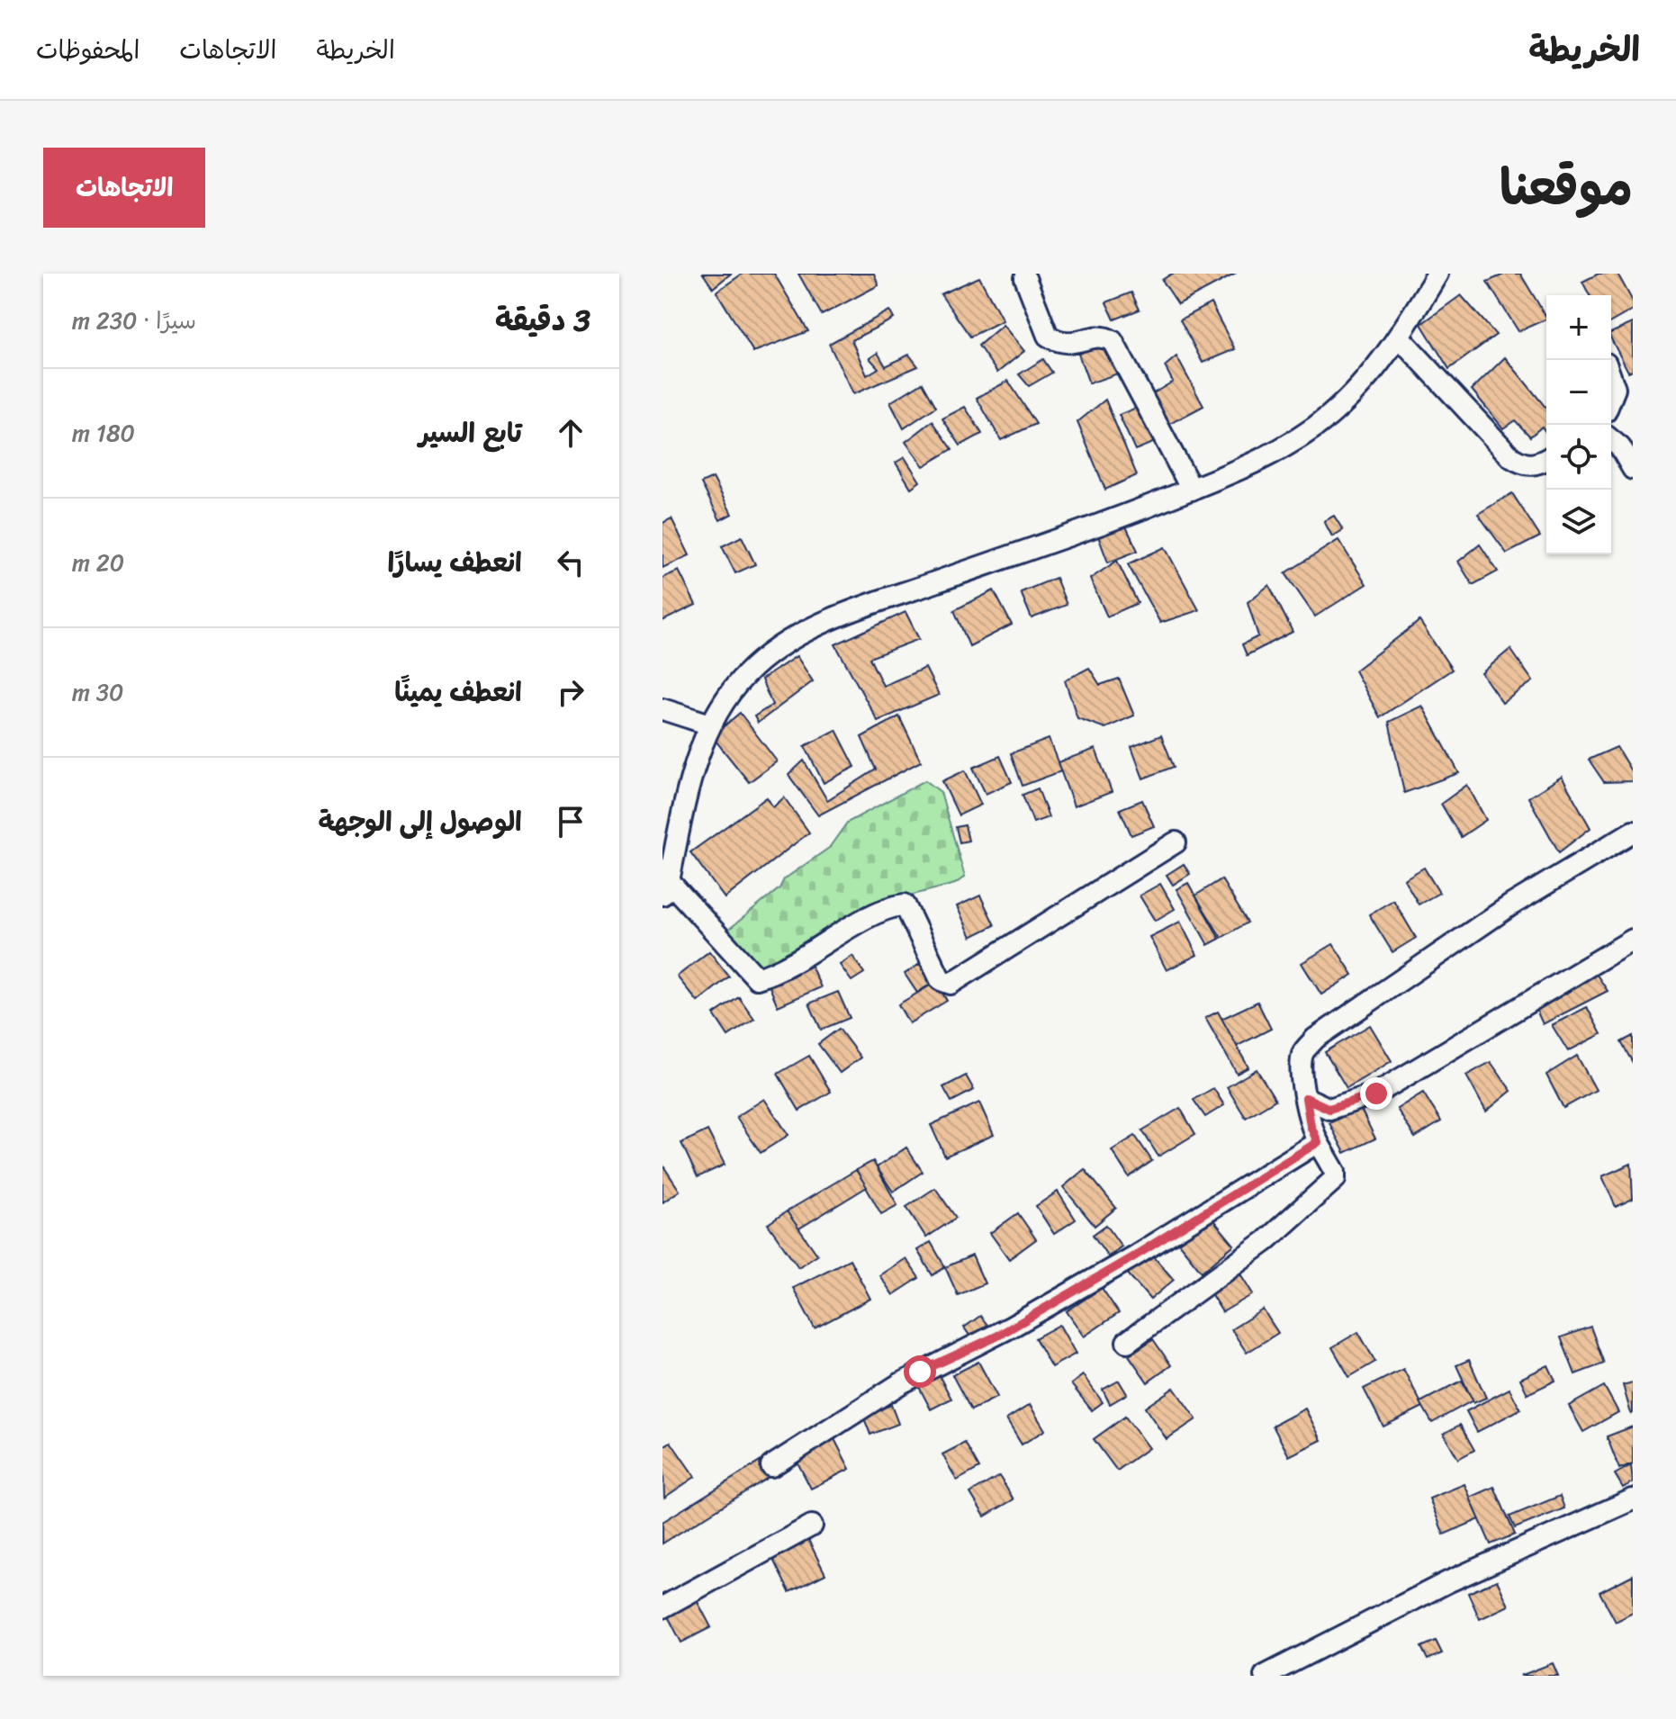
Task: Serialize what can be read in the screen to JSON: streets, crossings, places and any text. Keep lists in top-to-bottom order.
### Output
{
  "page": {
    "header": "الخريطة",
    "nav": ["الخريطة", "الاتجاهات", "المحفوظات"],
    "title": "موقعنا",
    "buttons": "الاتجاهات",
    "heading": ["3 دقيقة", "سيرًا · 230 m"],
    "map_buttons": ["+", "−"],
    "list": [
      ["تابع السير", "180 m"],
      ["انعطف يسارًا", "20 m"],
      ["انعطف يمينًا", "30 m"],
      "الوصول إلى الوجهة"
    ]
  }
}
